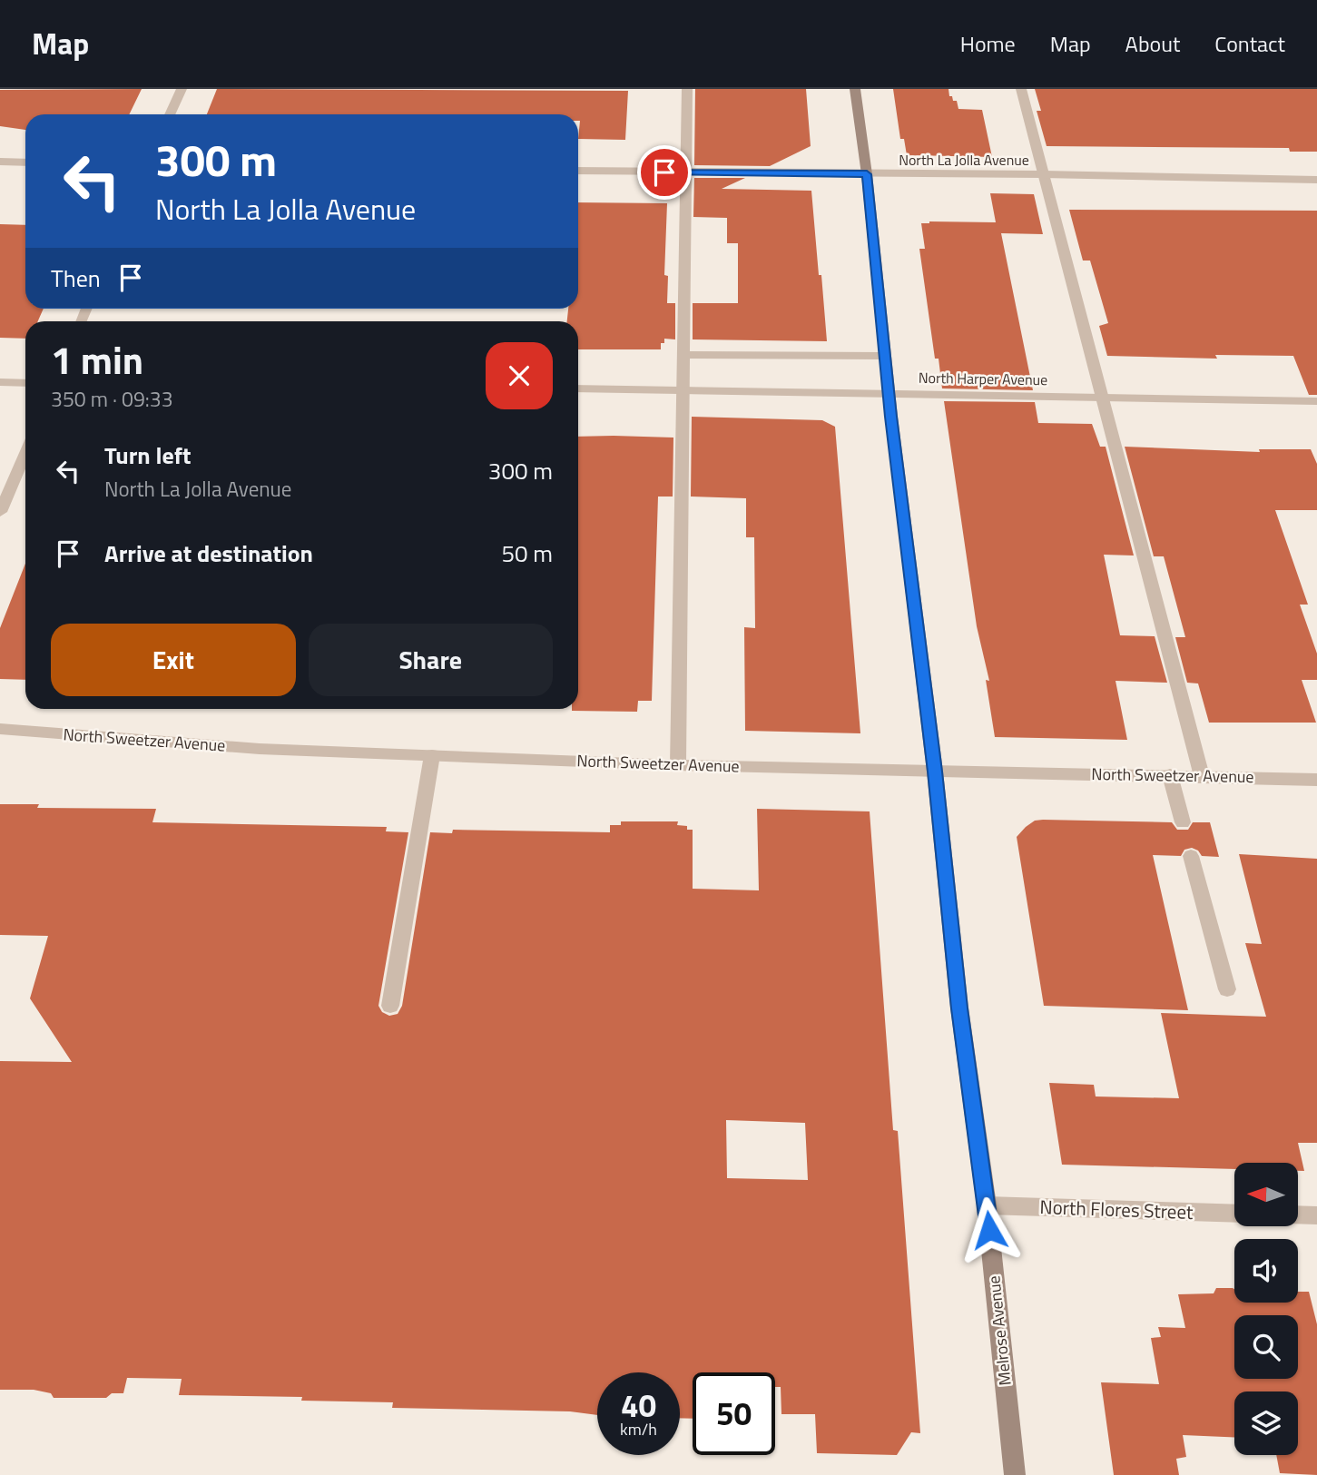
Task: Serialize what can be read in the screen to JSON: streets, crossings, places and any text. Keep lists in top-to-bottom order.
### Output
{
  "streets": {
    "main road": ["Melrose Avenue"],
    "street": [
      "North La Jolla Avenue",
      "North Harper Avenue",
      "North Sweetzer Avenue",
      "North Flores Street"
    ]
  },
  "crossings": [
    ["North La Jolla Avenue", "Melrose Avenue"],
    ["North Harper Avenue", "Melrose Avenue"],
    ["North Sweetzer Avenue", "Melrose Avenue"],
    ["North Flores Street", "Melrose Avenue"]
  ],
  "north": "left",
  "page": {
    "header": "Map",
    "nav": [
      "Home",
      "Map",
      "About",
      "Contact"
    ],
    "turn": ["300 m", "North La Jolla Avenue"],
    "then": "Then",
    "heading": ["1 min", "350 m · 09:33"],
    "list": [
      {
        "name": "Turn left",
        "note": "North La Jolla Avenue",
        "value": "300 m"
      },
      {
        "name": "Arrive at destination",
        "value": "50 m"
      }
    ],
    "buttons": ["Exit", "Share"],
    "speed": "40 km/h",
    "limit": "50"
  }
}
